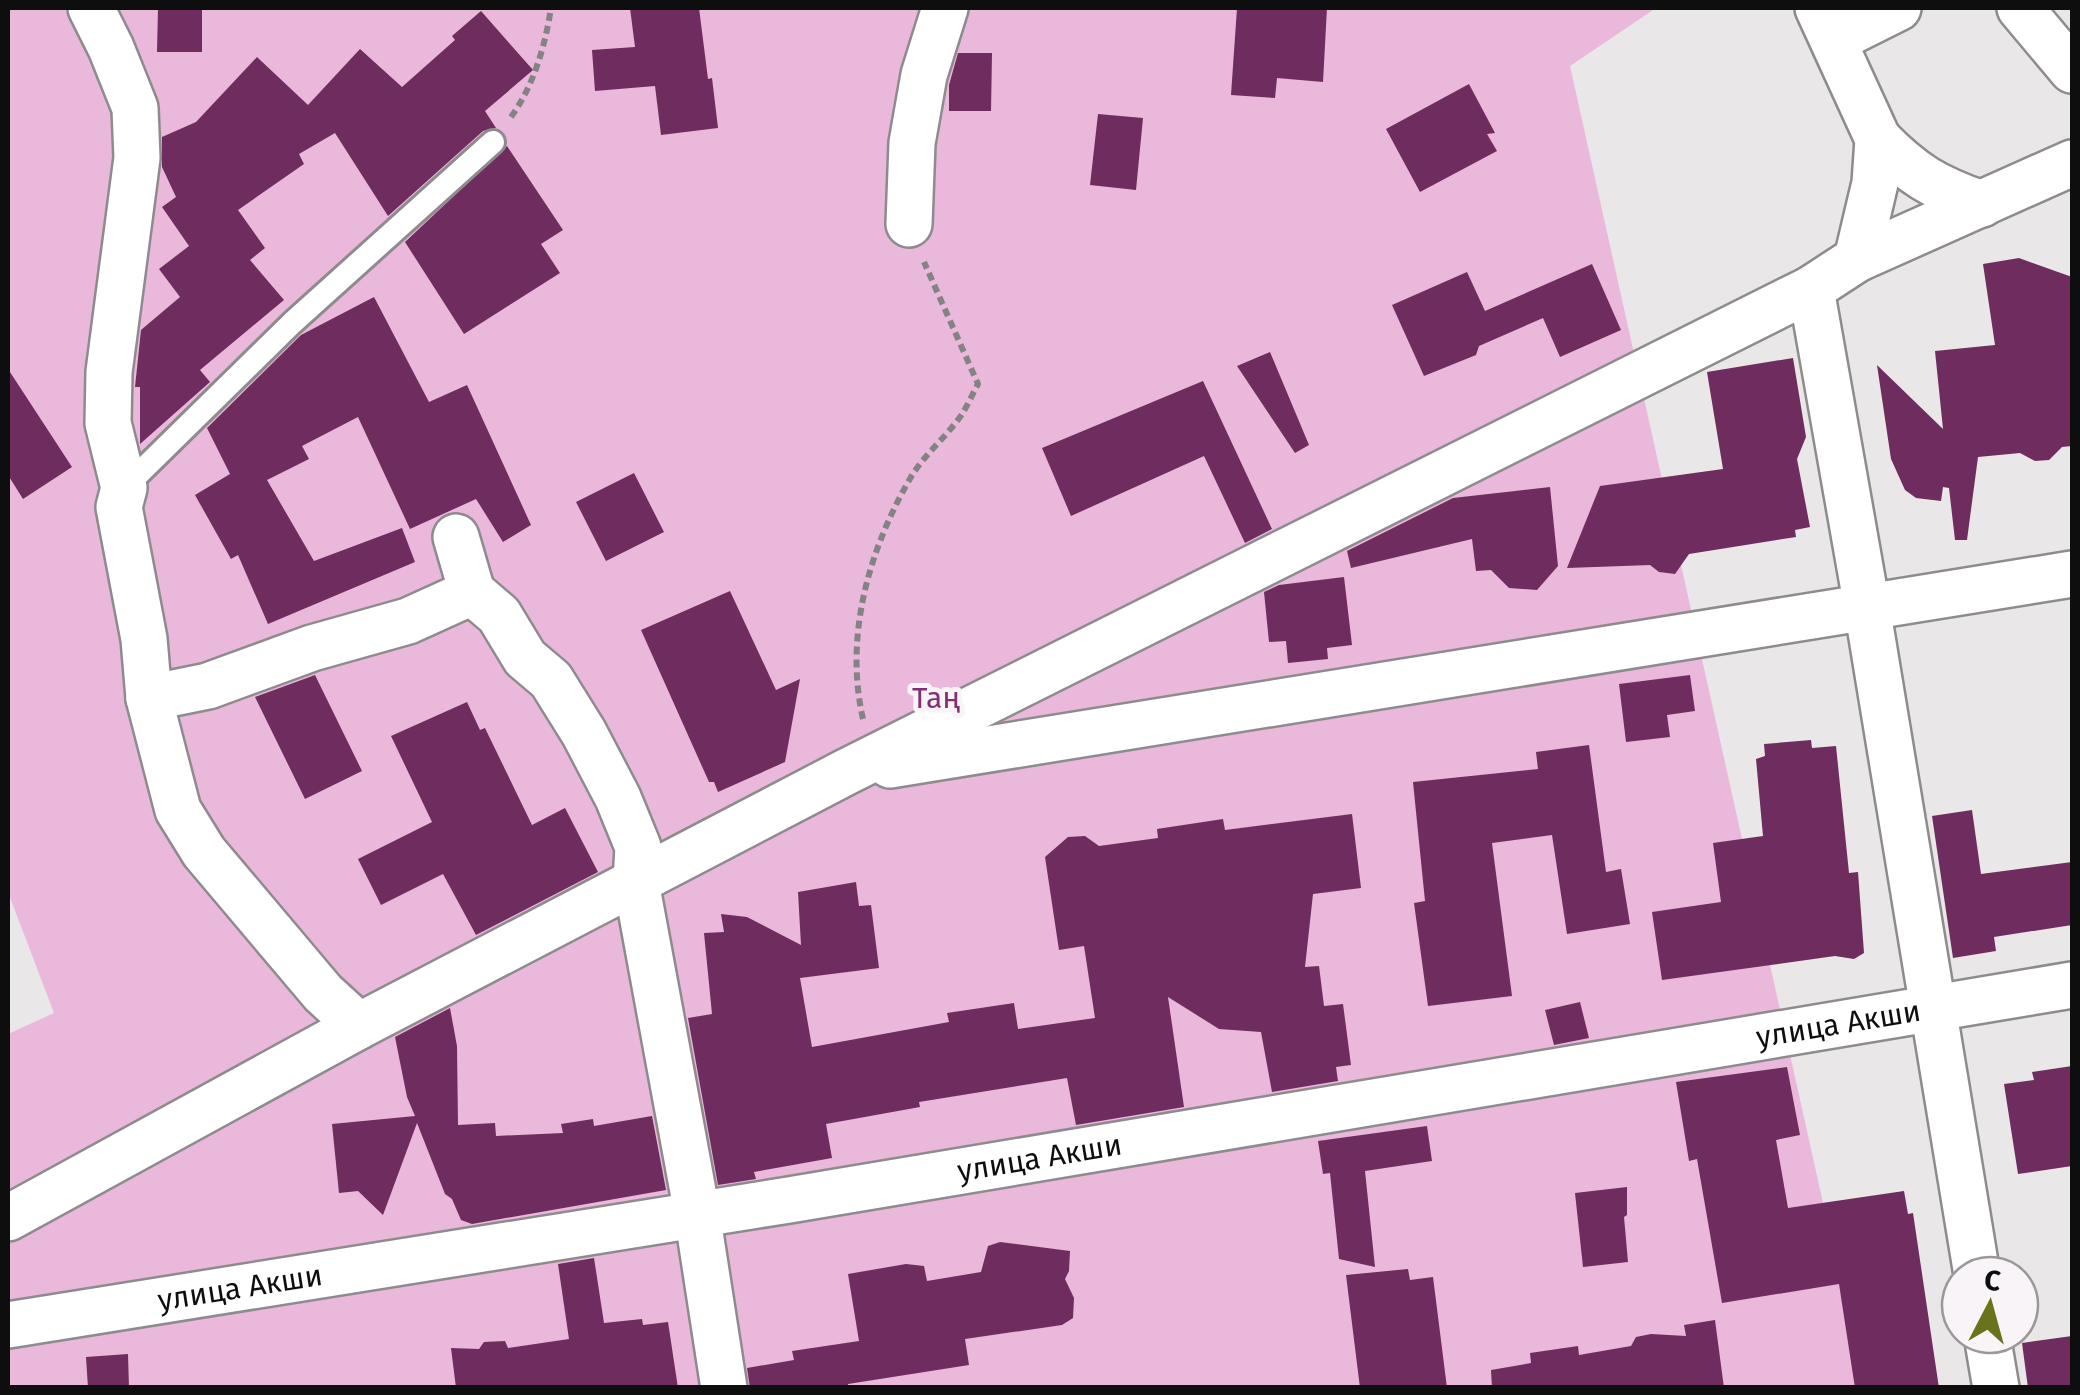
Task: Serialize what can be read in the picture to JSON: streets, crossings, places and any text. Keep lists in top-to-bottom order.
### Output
{
  "streets": {
    "street": ["улица Акши"]
  },
  "parks": ["Таң"],
  "north": "top"
}
